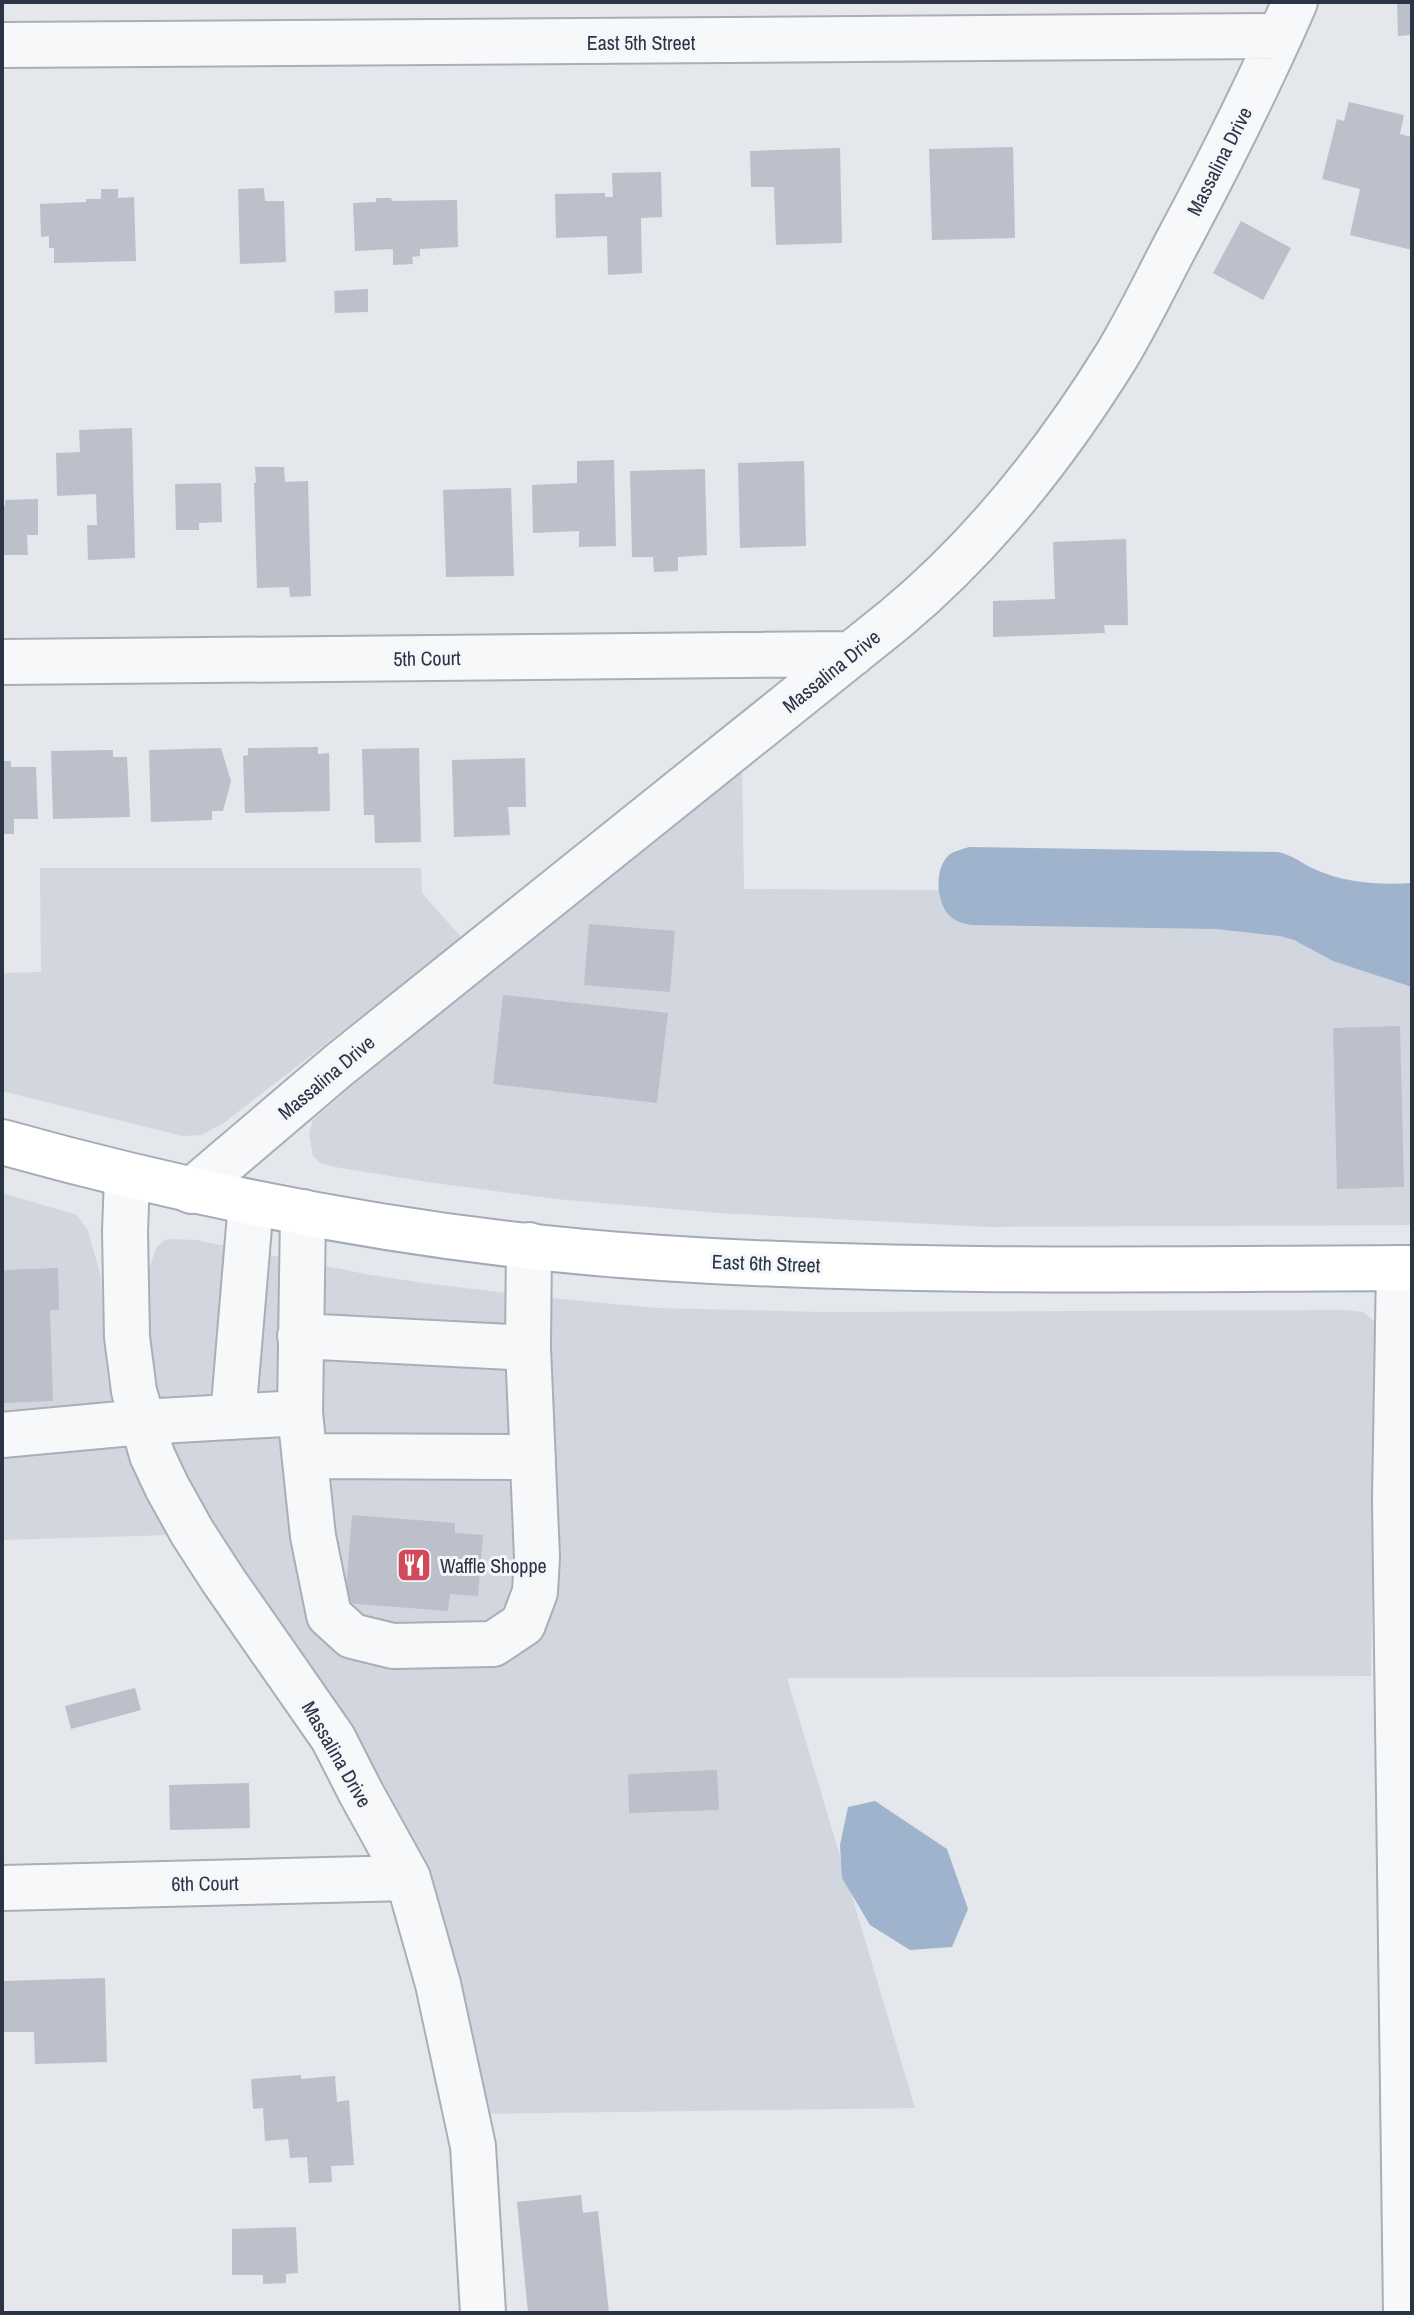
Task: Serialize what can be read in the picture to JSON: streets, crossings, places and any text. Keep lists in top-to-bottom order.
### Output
{
  "streets": {
    "main road": ["East 6th Street"],
    "street": [
      "East 5th Street",
      "Massalina Drive",
      "5th Court",
      "6th Court"
    ]
  },
  "crossings": [
    ["East 5th Street", "Massalina Drive"],
    ["Massalina Drive", "5th Court"],
    ["Massalina Drive", "East 6th Street"],
    ["Massalina Drive", "6th Court"]
  ],
  "places": {
    "restaurant": ["Waffle Shoppe"]
  }
}
